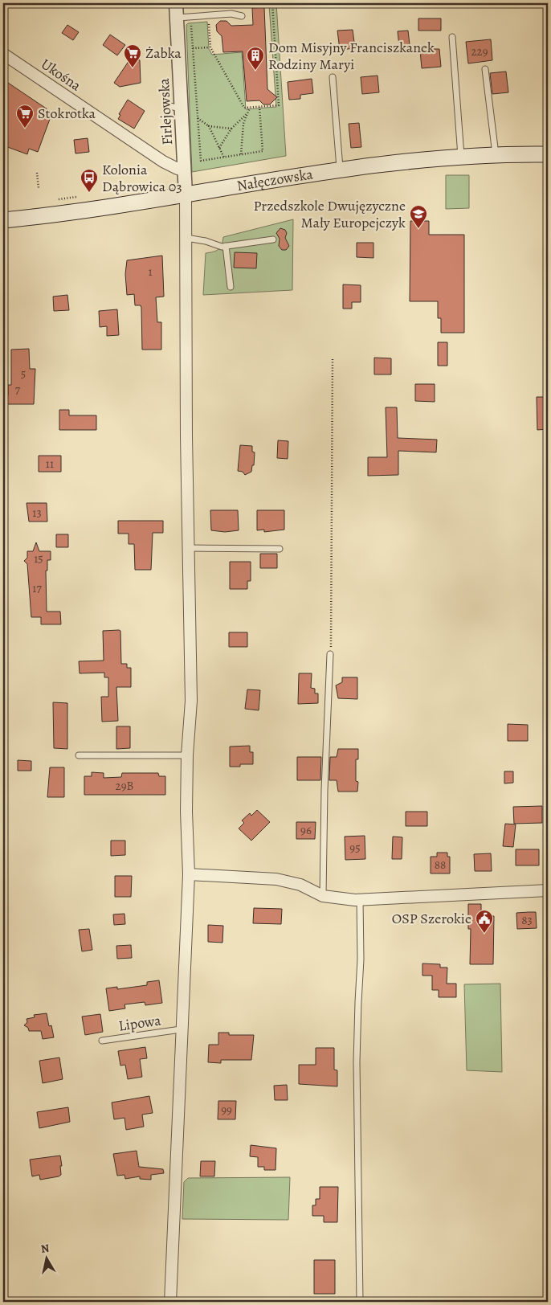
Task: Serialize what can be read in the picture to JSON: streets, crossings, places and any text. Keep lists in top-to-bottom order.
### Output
{
  "streets": {
    "main road": ["Nałęczowska"],
    "street": ["Ukośna", "Firlejowska"],
    "lane": ["Lipowa"]
  },
  "crossings": [
    ["Ukośna", "Firlejowska"],
    ["Firlejowska", "Nałęczowska"]
  ],
  "places": {
    "supermarket": ["Żabka", "Stokrotka"],
    "building": ["Dom Misyjny Franciszkanek Rodziny Maryi"],
    "bus stop": ["Kolonia Dąbrowica 03"],
    "school or university": ["Przedszkole Dwujęzyczne Mały Europejczyk"],
    "public building": ["OSP Szerokie"]
  },
  "house_numbers": [
    "229",
    "1",
    "5",
    "7",
    "11",
    "13",
    "15",
    "17",
    "29B",
    "96",
    "95",
    "88",
    "83",
    "99"
  ],
  "north": "top"
}
